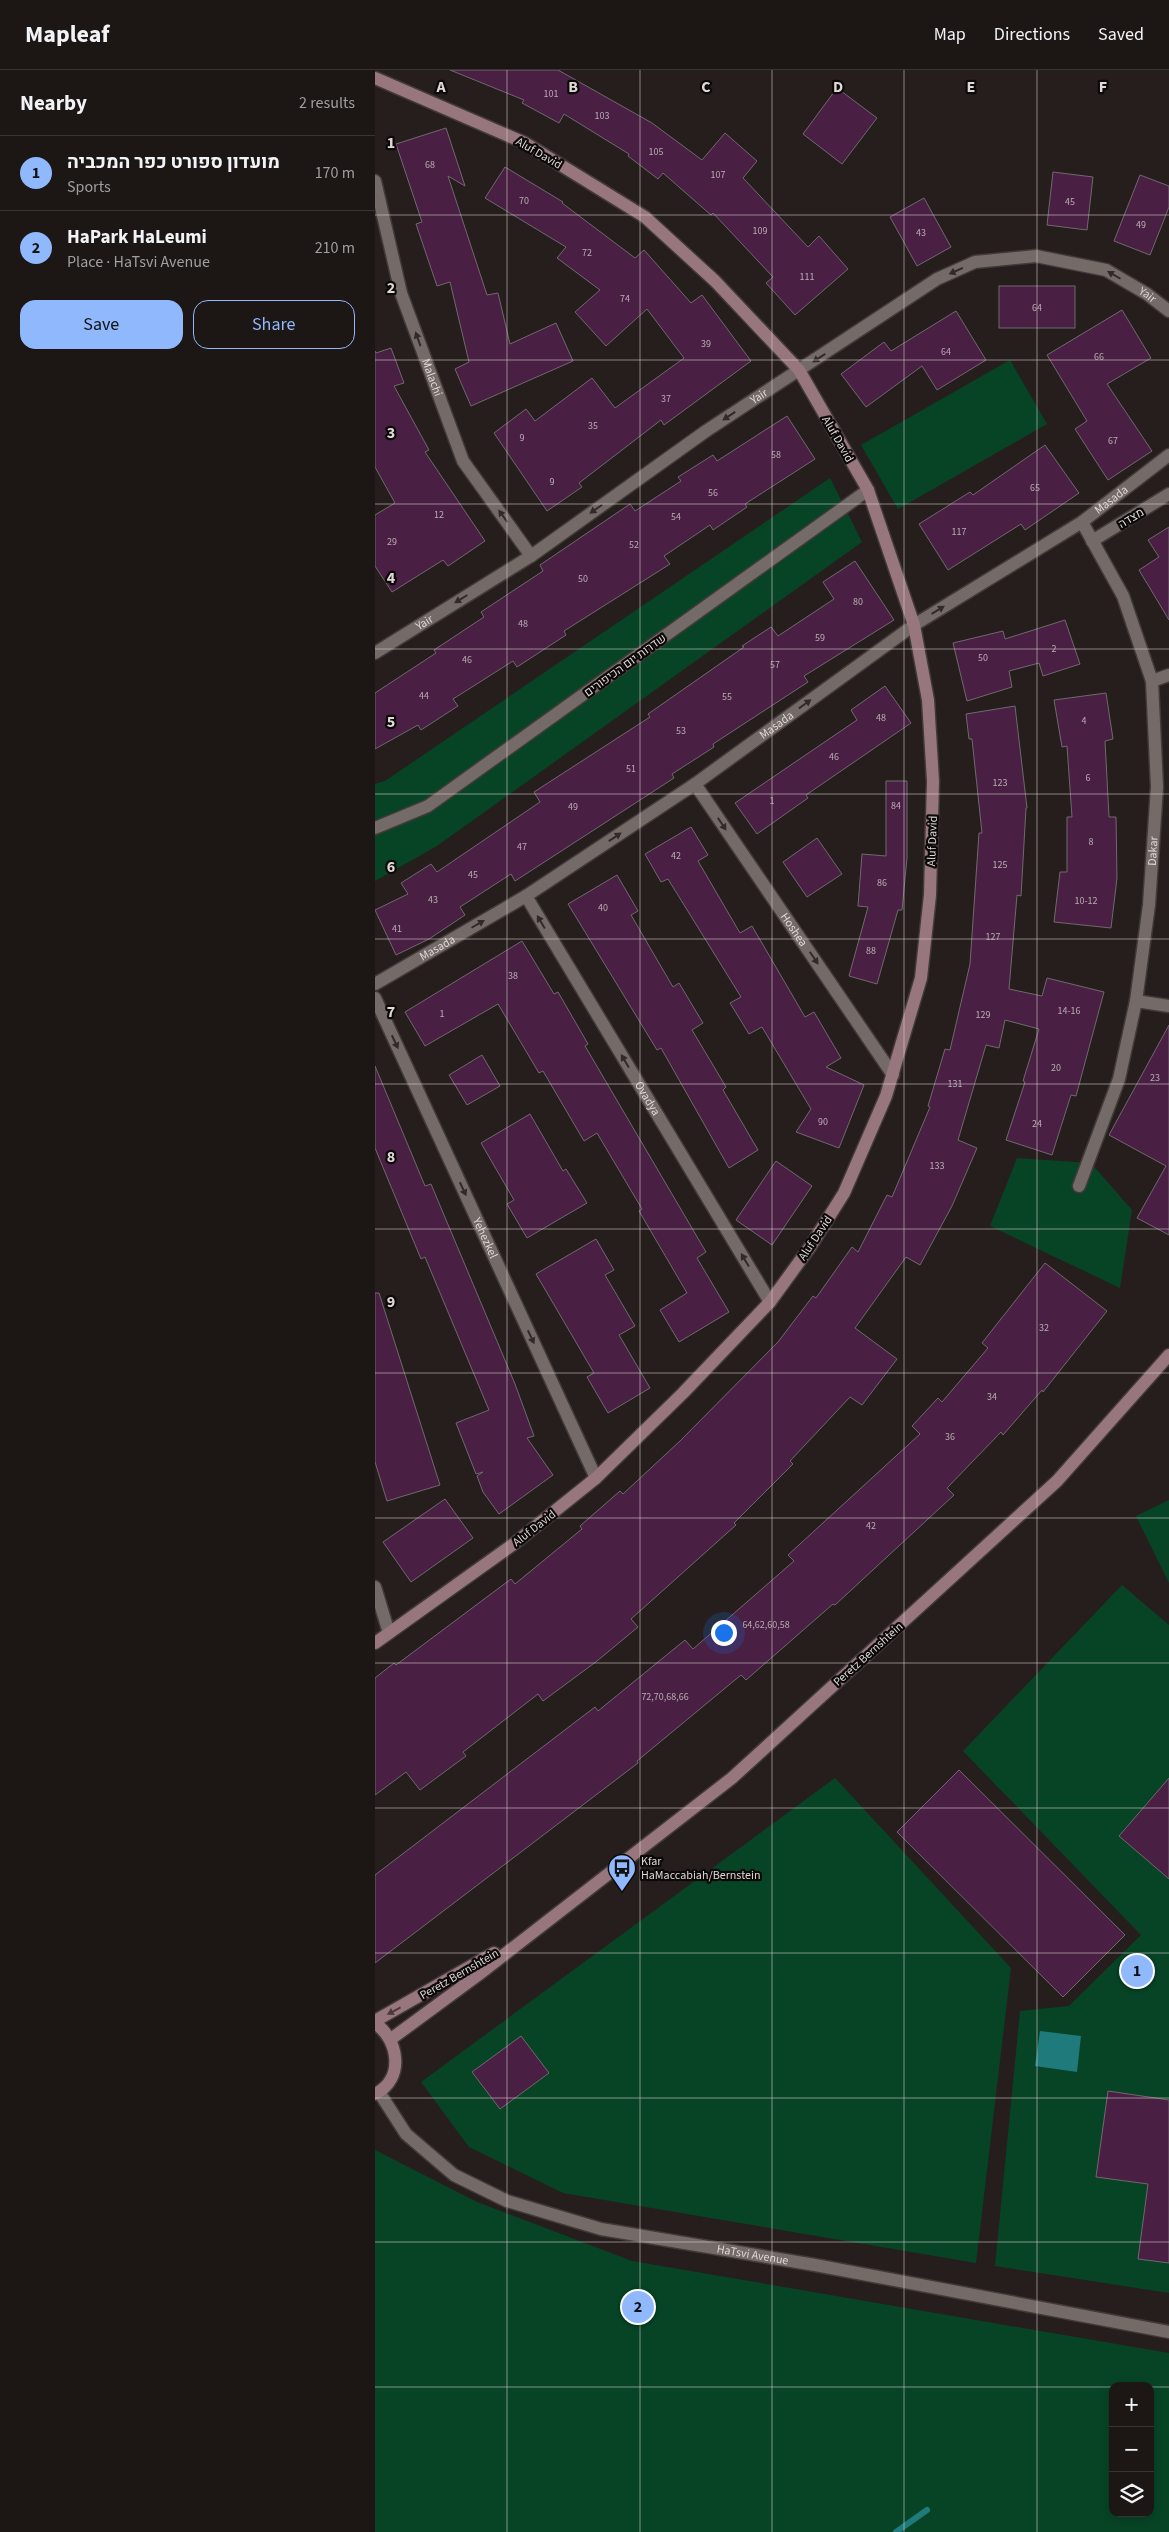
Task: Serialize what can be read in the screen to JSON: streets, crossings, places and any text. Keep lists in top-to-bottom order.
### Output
{
  "streets": {
    "street": [
      "Aluf David",
      "Yair",
      "Malachi",
      "Masada",
      "מצדה",
      "שדרות יום הכיפורים",
      "Dakar",
      "Hoshea",
      "Ovadya",
      "Yehezkel",
      "Peretz Bernshtein",
      "HaTsvi Avenue"
    ]
  },
  "crossings": [
    ["Aluf David", "Yair"],
    ["Aluf David", "Masada"],
    ["Aluf David", "שדרות יום הכיפורים"],
    ["Aluf David", "Hoshea"],
    ["Aluf David", "Ovadya"],
    ["Aluf David", "Yehezkel"],
    ["Yair", "Malachi"],
    ["Masada", "Dakar"],
    ["Masada", "Hoshea"],
    ["Masada", "Ovadya"],
    ["מצדה", "Dakar"]
  ],
  "one_way": [
    "Yair",
    "Malachi",
    "Masada",
    "Hoshea",
    "Ovadya",
    "Yehezkel"
  ],
  "places": {
    "bus stop": ["Kfar HaMaccabiah/Bernstein"]
  },
  "house_numbers": [
    "101",
    "103",
    "105",
    "68",
    "107",
    "70",
    "45",
    "49",
    "109",
    "43",
    "72",
    "111",
    "74",
    "64",
    "39",
    "64",
    "66",
    "37",
    "35",
    "9",
    "67",
    "58",
    "9",
    "65",
    "56",
    "12",
    "54",
    "117",
    "29",
    "52",
    "50",
    "80",
    "48",
    "59",
    "2",
    "50",
    "46",
    "57",
    "44",
    "55",
    "48",
    "4",
    "53",
    "46",
    "51",
    "6",
    "123",
    "1",
    "84",
    "49",
    "8",
    "47",
    "42",
    "125",
    "45",
    "86",
    "43",
    "10-12",
    "40",
    "41",
    "127",
    "88",
    "38",
    "14-16",
    "1",
    "129",
    "20",
    "23",
    "131",
    "90",
    "24",
    "133",
    "32",
    "34",
    "36",
    "42",
    "64,62,60,58",
    "72,70,68,66"
  ],
  "page": {
    "header": "Mapleaf",
    "nav": ["Map", "Directions", "Saved"],
    "heading": ["Nearby", "2 results"],
    "list": [
      {
        "mark": "1",
        "name": "מועדון ספורט כפר המכביה",
        "note": "Sports",
        "value": "170 m"
      },
      {
        "mark": "2",
        "name": "HaPark HaLeumi",
        "note": "Place · HaTsvi Avenue",
        "value": "210 m"
      }
    ],
    "buttons": ["Save", "Share"],
    "pins": ["1", "2"],
    "map_buttons": ["+", "−"]
  },
  "grid": {
    "columns": [
      "A",
      "B",
      "C",
      "D",
      "E",
      "F"
    ],
    "rows": [
      "1",
      "2",
      "3",
      "4",
      "5",
      "6",
      "7",
      "8",
      "9"
    ]
  }
}
